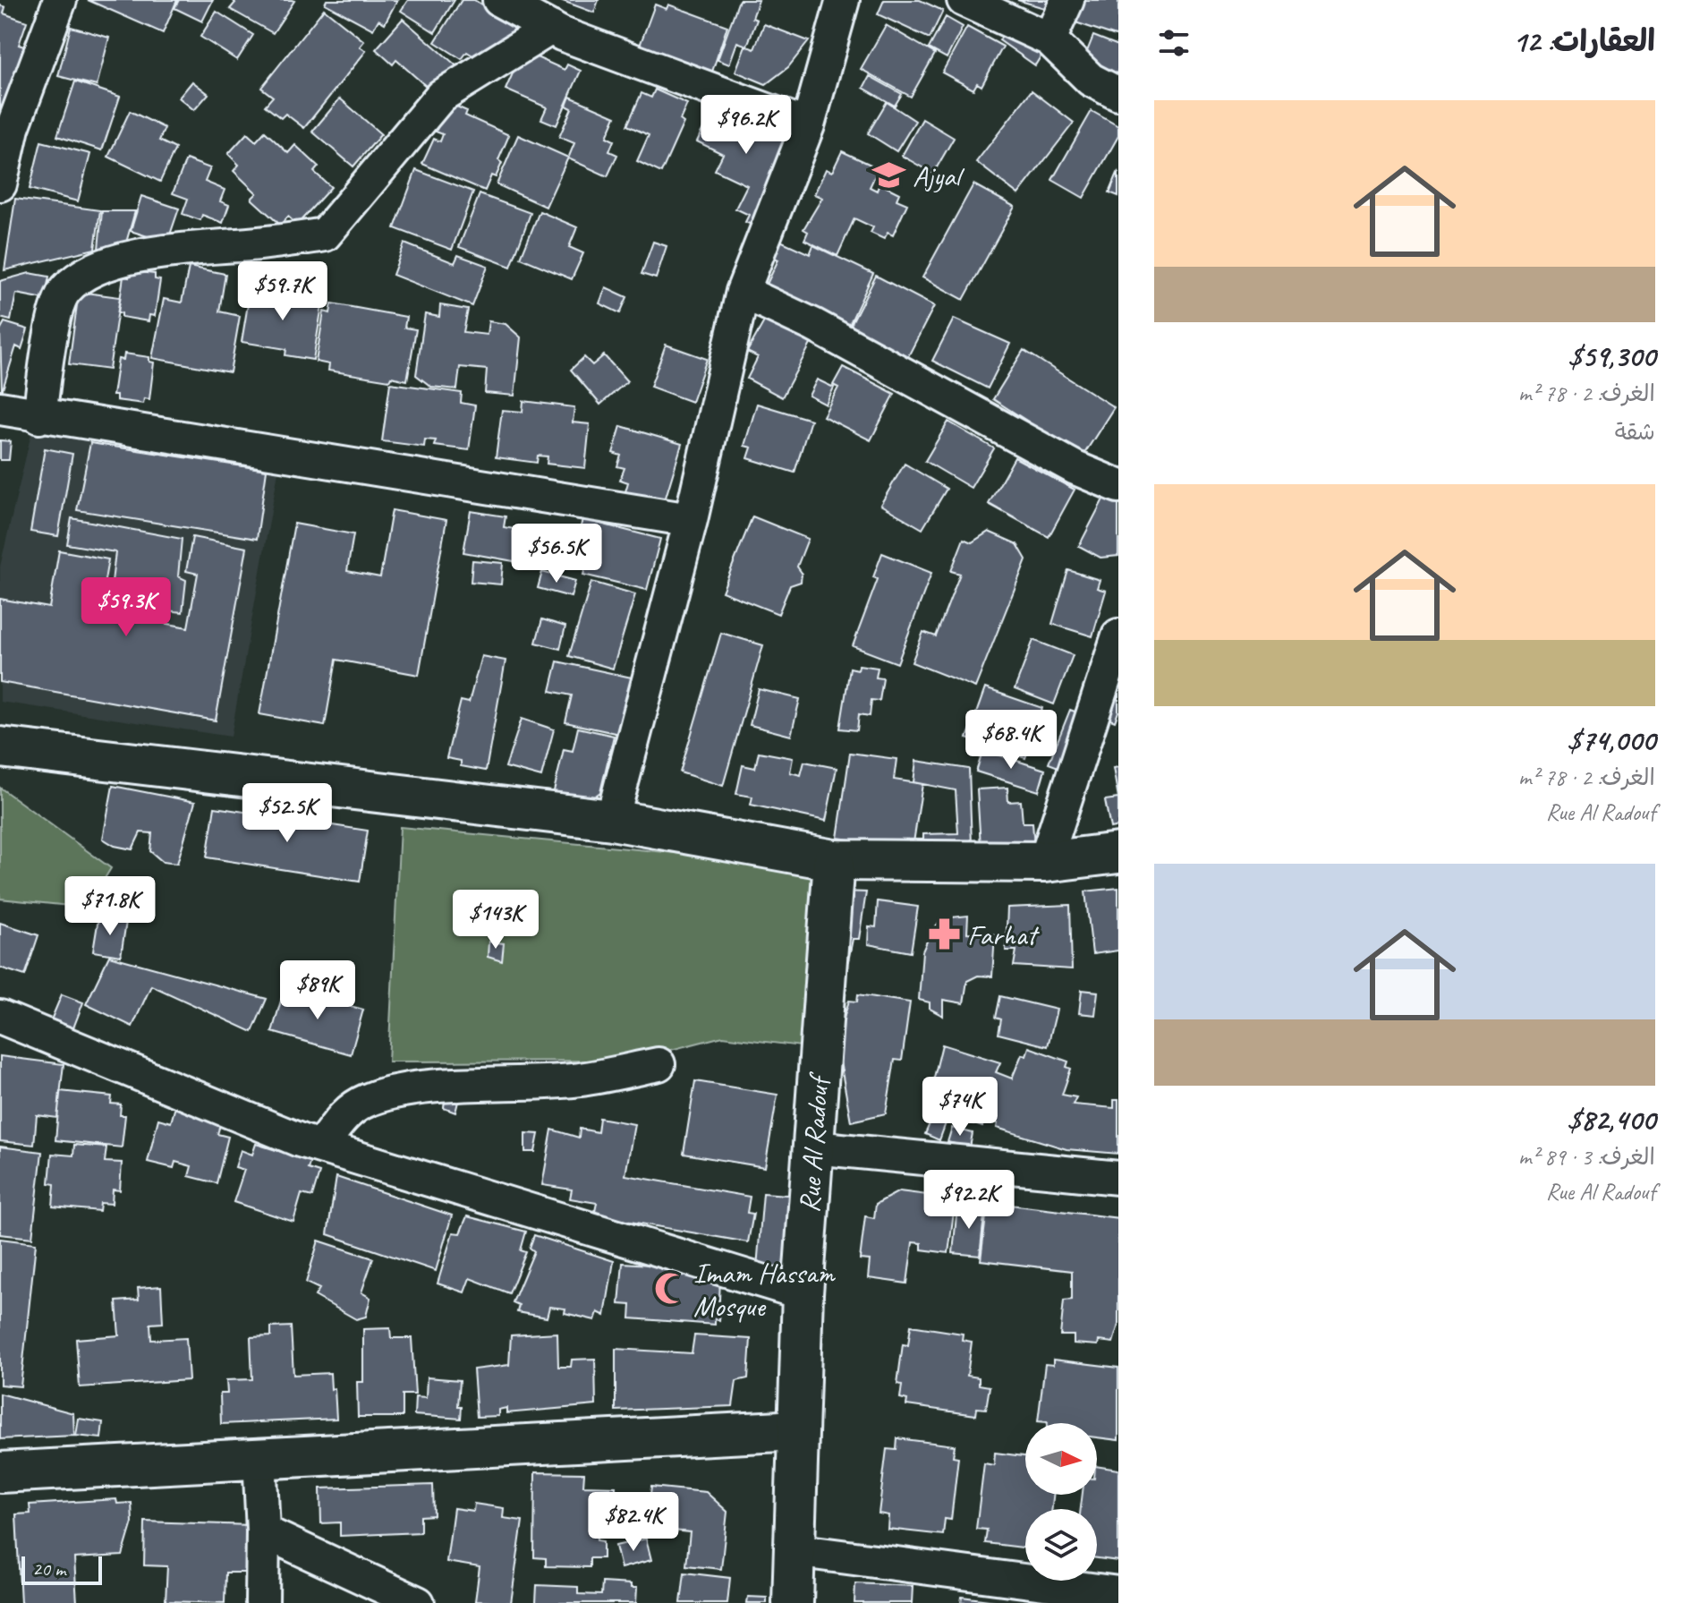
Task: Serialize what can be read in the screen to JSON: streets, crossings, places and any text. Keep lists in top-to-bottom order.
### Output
{
  "streets": {
    "street": ["Rue Al Radouf"]
  },
  "places": {
    "school or university": ["Ajyal"],
    "pharmacy": ["Farhat"],
    "mosque": ["Imam Hassam Mosque"]
  },
  "scale_bar": "20 m",
  "north": "right",
  "page": {
    "heading": "العقارات: 12",
    "list": [
      {
        "name": "$59,300",
        "note": "الغرف: 2 · 78 m² · شقة"
      },
      {
        "name": "$74,000",
        "note": "الغرف: 2 · 78 m² · Rue Al Radouf"
      },
      {
        "name": "$82,400",
        "note": "الغرف: 3 · 89 m² · Rue Al Radouf"
      }
    ],
    "price": [
      "$96.2K",
      "$59.7K",
      "$56.5K",
      "$59.3K",
      "$68.4K",
      "$52.5K",
      "$71.8K",
      "$143K",
      "$89K",
      "$74K",
      "$92.2K",
      "$82.4K"
    ],
    "scale": "20 m"
  }
}
